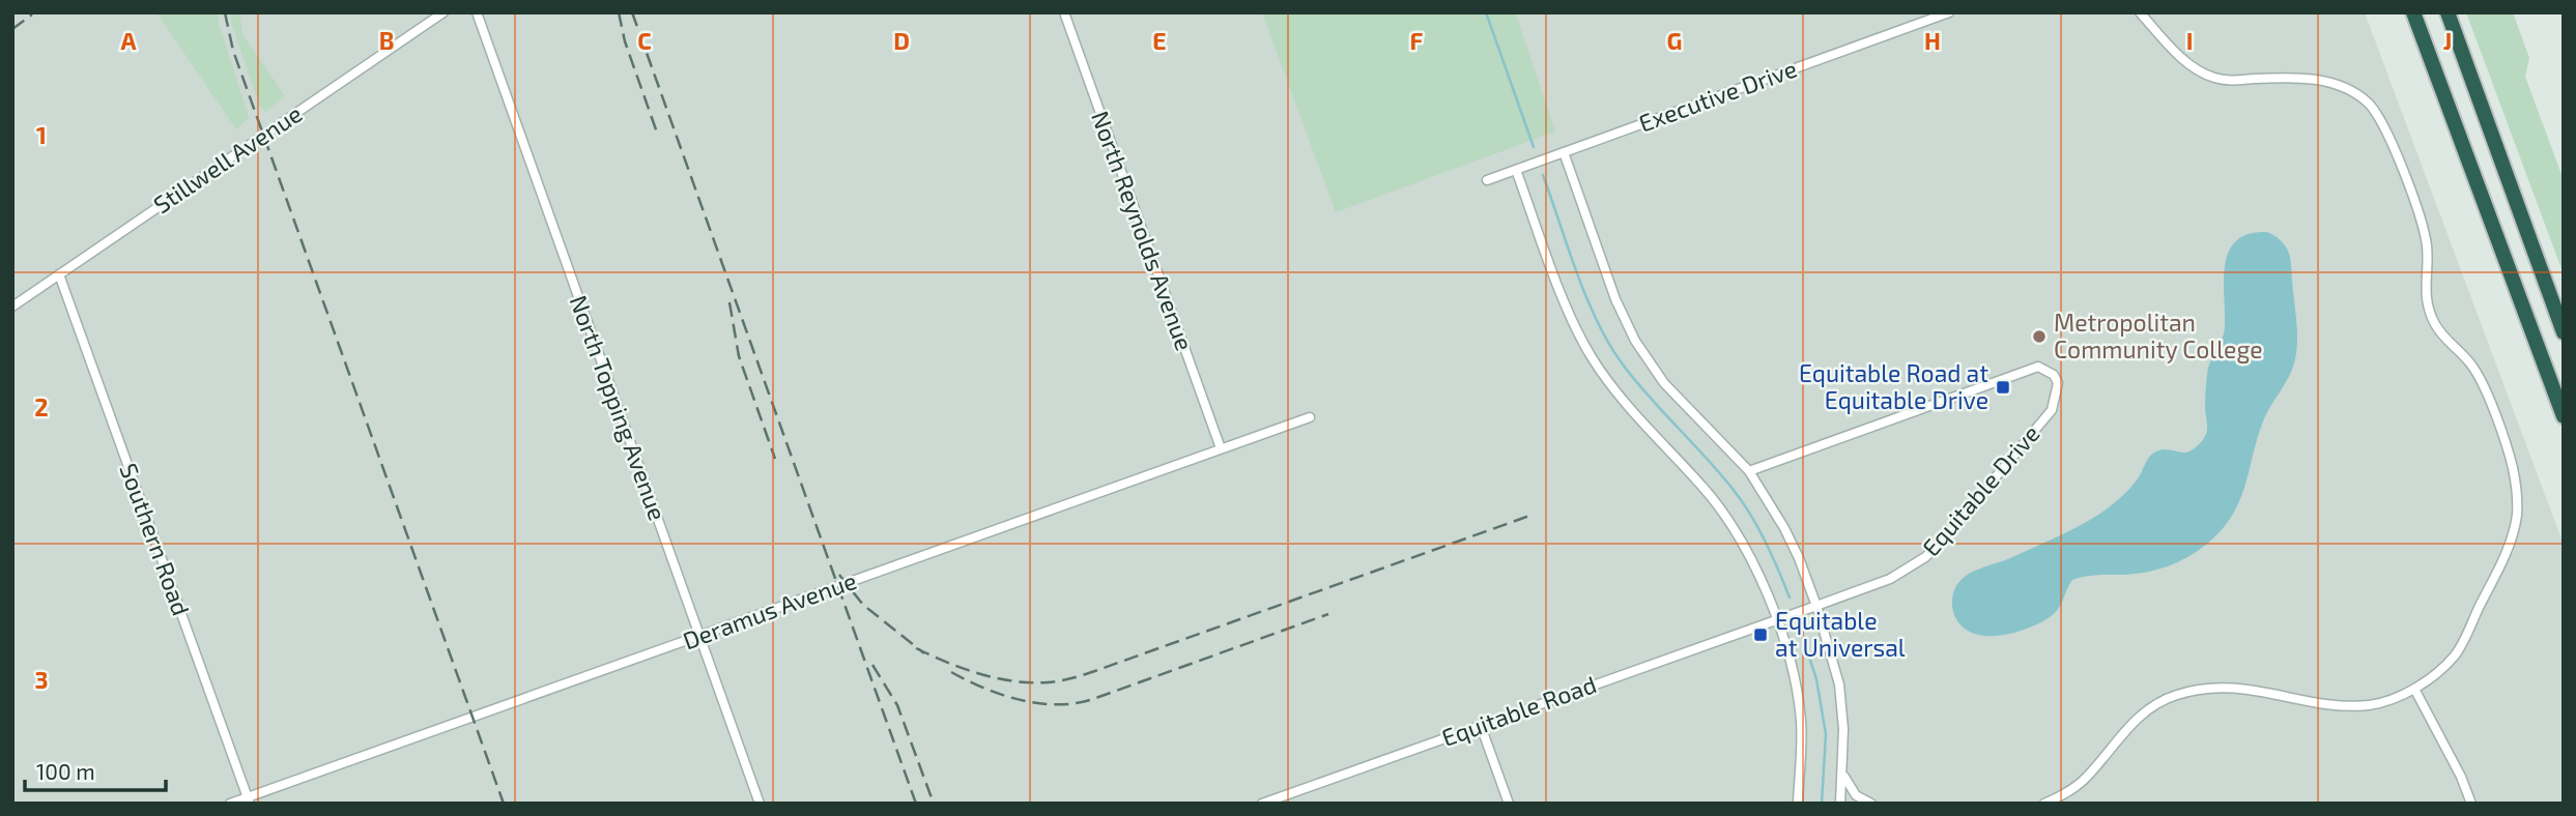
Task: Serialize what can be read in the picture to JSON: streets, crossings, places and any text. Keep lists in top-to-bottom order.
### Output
{
  "streets": {
    "street": [
      "Executive Drive",
      "Stillwell Avenue",
      "North Reynolds Avenue",
      "North Topping Avenue",
      "Equitable Drive",
      "Southern Road",
      "Deramus Avenue",
      "Equitable Road"
    ]
  },
  "crossings": [
    ["Stillwell Avenue", "Southern Road"],
    ["North Reynolds Avenue", "Deramus Avenue"],
    ["North Topping Avenue", "Deramus Avenue"],
    ["Equitable Drive", "Equitable Road"],
    ["Southern Road", "Deramus Avenue"]
  ],
  "places": {
    "other": ["Metropolitan Community College"],
    "transit": ["Equitable Road at Equitable Drive", "Equitable at Universal"]
  },
  "scale_bar": "100 m",
  "grid": {
    "columns": [
      "A",
      "B",
      "C",
      "D",
      "E",
      "F",
      "G",
      "H",
      "I",
      "J"
    ],
    "rows": ["1", "2", "3"]
  }
}
